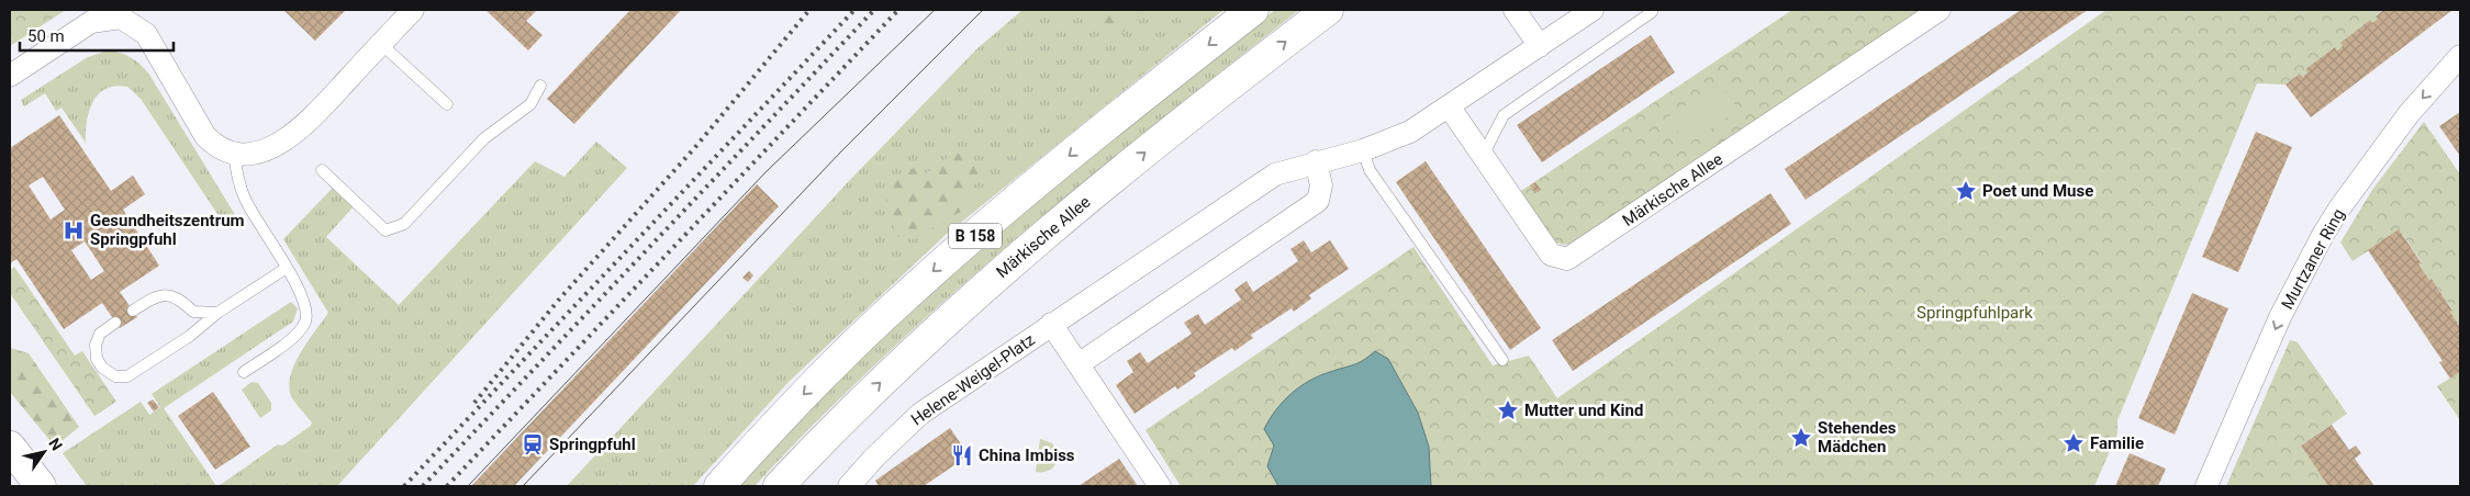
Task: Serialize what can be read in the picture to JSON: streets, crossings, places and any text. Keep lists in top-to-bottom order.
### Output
{
  "streets": {
    "main road": ["Märkische Allee", "B 158"],
    "street": ["Murtzaner Ring", "Helene-Weigel-Platz"]
  },
  "one_way": ["Murtzaner Ring"],
  "parks": ["Springpfuhlpark"],
  "places": {
    "place": [
      "Poet und Muse",
      "Mutter und Kind",
      "Stehendes Mädchen",
      "Familie"
    ],
    "hospital": ["Gesundheitszentrum Springpfuhl"],
    "station": ["Springpfuhl"],
    "restaurant": ["China Imbiss"]
  },
  "scale_bar": "50 m",
  "north": "top right"
}
